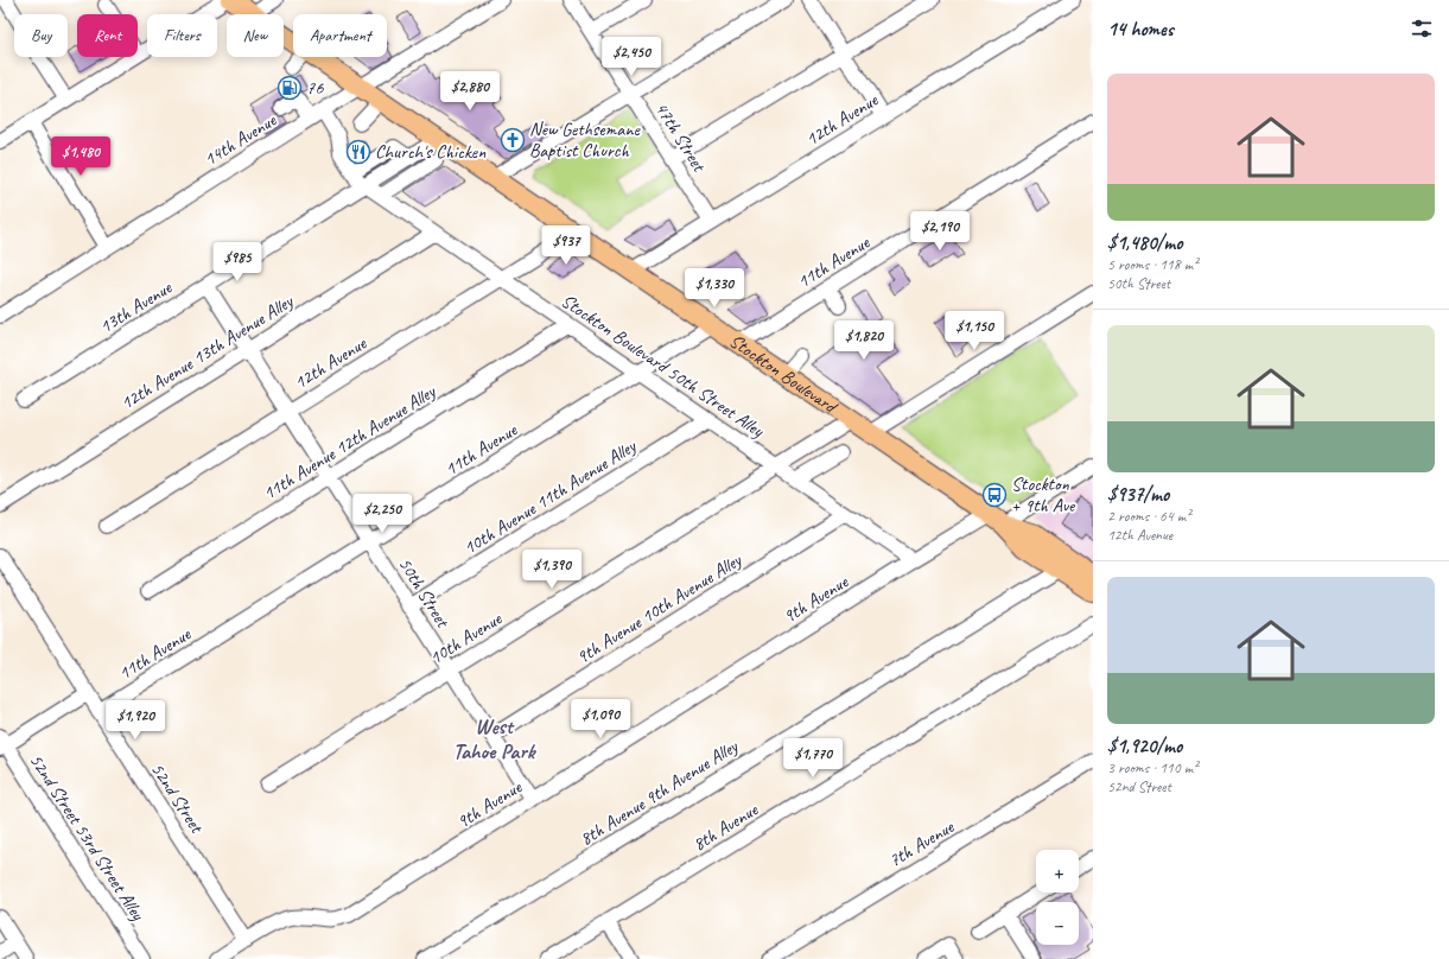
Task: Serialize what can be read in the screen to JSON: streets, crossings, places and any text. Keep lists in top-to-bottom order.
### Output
{
  "streets": {
    "main road": ["Stockton Boulevard"],
    "street": [
      "12th Avenue",
      "47th Street",
      "14th Avenue",
      "11th Avenue",
      "13th Avenue",
      "12th Avenue 13th Avenue Alley",
      "Stockton Boulevard 50th Street Alley",
      "11th Avenue 12th Avenue Alley",
      "10th Avenue 11th Avenue Alley",
      "50th Street",
      "9th Avenue",
      "9th Avenue 10th Avenue Alley",
      "10th Avenue",
      "8th Avenue 9th Avenue Alley",
      "52nd Street",
      "8th Avenue",
      "52nd Street 53rd Street Alley",
      "7th Avenue"
    ]
  },
  "crossings": [
    ["12th Avenue", "47th Street"],
    ["12th Avenue", "Stockton Boulevard 50th Street Alley"],
    ["12th Avenue", "Stockton Boulevard"],
    ["12th Avenue", "50th Street"],
    ["14th Avenue", "Stockton Boulevard"],
    ["11th Avenue", "Stockton Boulevard 50th Street Alley"],
    ["11th Avenue", "Stockton Boulevard"],
    ["11th Avenue", "50th Street"],
    ["11th Avenue", "52nd Street"],
    ["13th Avenue", "Stockton Boulevard 50th Street Alley"],
    ["13th Avenue", "Stockton Boulevard"],
    ["13th Avenue", "50th Street"],
    ["12th Avenue 13th Avenue Alley", "Stockton Boulevard 50th Street Alley"],
    ["12th Avenue 13th Avenue Alley", "50th Street"],
    ["Stockton Boulevard 50th Street Alley", "11th Avenue 12th Avenue Alley"],
    ["Stockton Boulevard 50th Street Alley", "10th Avenue 11th Avenue Alley"],
    ["Stockton Boulevard 50th Street Alley", "9th Avenue"],
    ["Stockton Boulevard 50th Street Alley", "9th Avenue 10th Avenue Alley"],
    ["Stockton Boulevard 50th Street Alley", "10th Avenue"],
    ["Stockton Boulevard", "9th Avenue"],
    ["Stockton Boulevard", "10th Avenue"],
    ["Stockton Boulevard", "8th Avenue 9th Avenue Alley"],
    ["11th Avenue 12th Avenue Alley", "50th Street"],
    ["10th Avenue 11th Avenue Alley", "50th Street"],
    ["50th Street", "9th Avenue"],
    ["50th Street", "9th Avenue 10th Avenue Alley"],
    ["50th Street", "10th Avenue"],
    ["9th Avenue", "52nd Street"]
  ],
  "districts": ["West Tahoe Park"],
  "places": {
    "fuel station": ["76"],
    "church": ["New Gethsemane Baptist Church"],
    "restaurant": ["Church's Chicken"],
    "bus stop": ["Stockton + 9th Ave"]
  },
  "page": {
    "heading": "14 homes",
    "chip": [
      "Buy",
      "Rent",
      "Filters",
      "New",
      "Apartment"
    ],
    "price": [
      "$2,450",
      "$2,880",
      "$1,480",
      "$2,190",
      "$937",
      "$985",
      "$1,330",
      "$1,150",
      "$1,820",
      "$2,250",
      "$1,390",
      "$1,090",
      "$1,920",
      "$1,770"
    ],
    "list": [
      {
        "name": "$1,480/mo",
        "note": "5 rooms · 118 m² · 50th Street"
      },
      {
        "name": "$937/mo",
        "note": "2 rooms · 64 m² · 12th Avenue"
      },
      {
        "name": "$1,920/mo",
        "note": "3 rooms · 110 m² · 52nd Street"
      }
    ],
    "map_buttons": ["+", "−"]
  }
}
